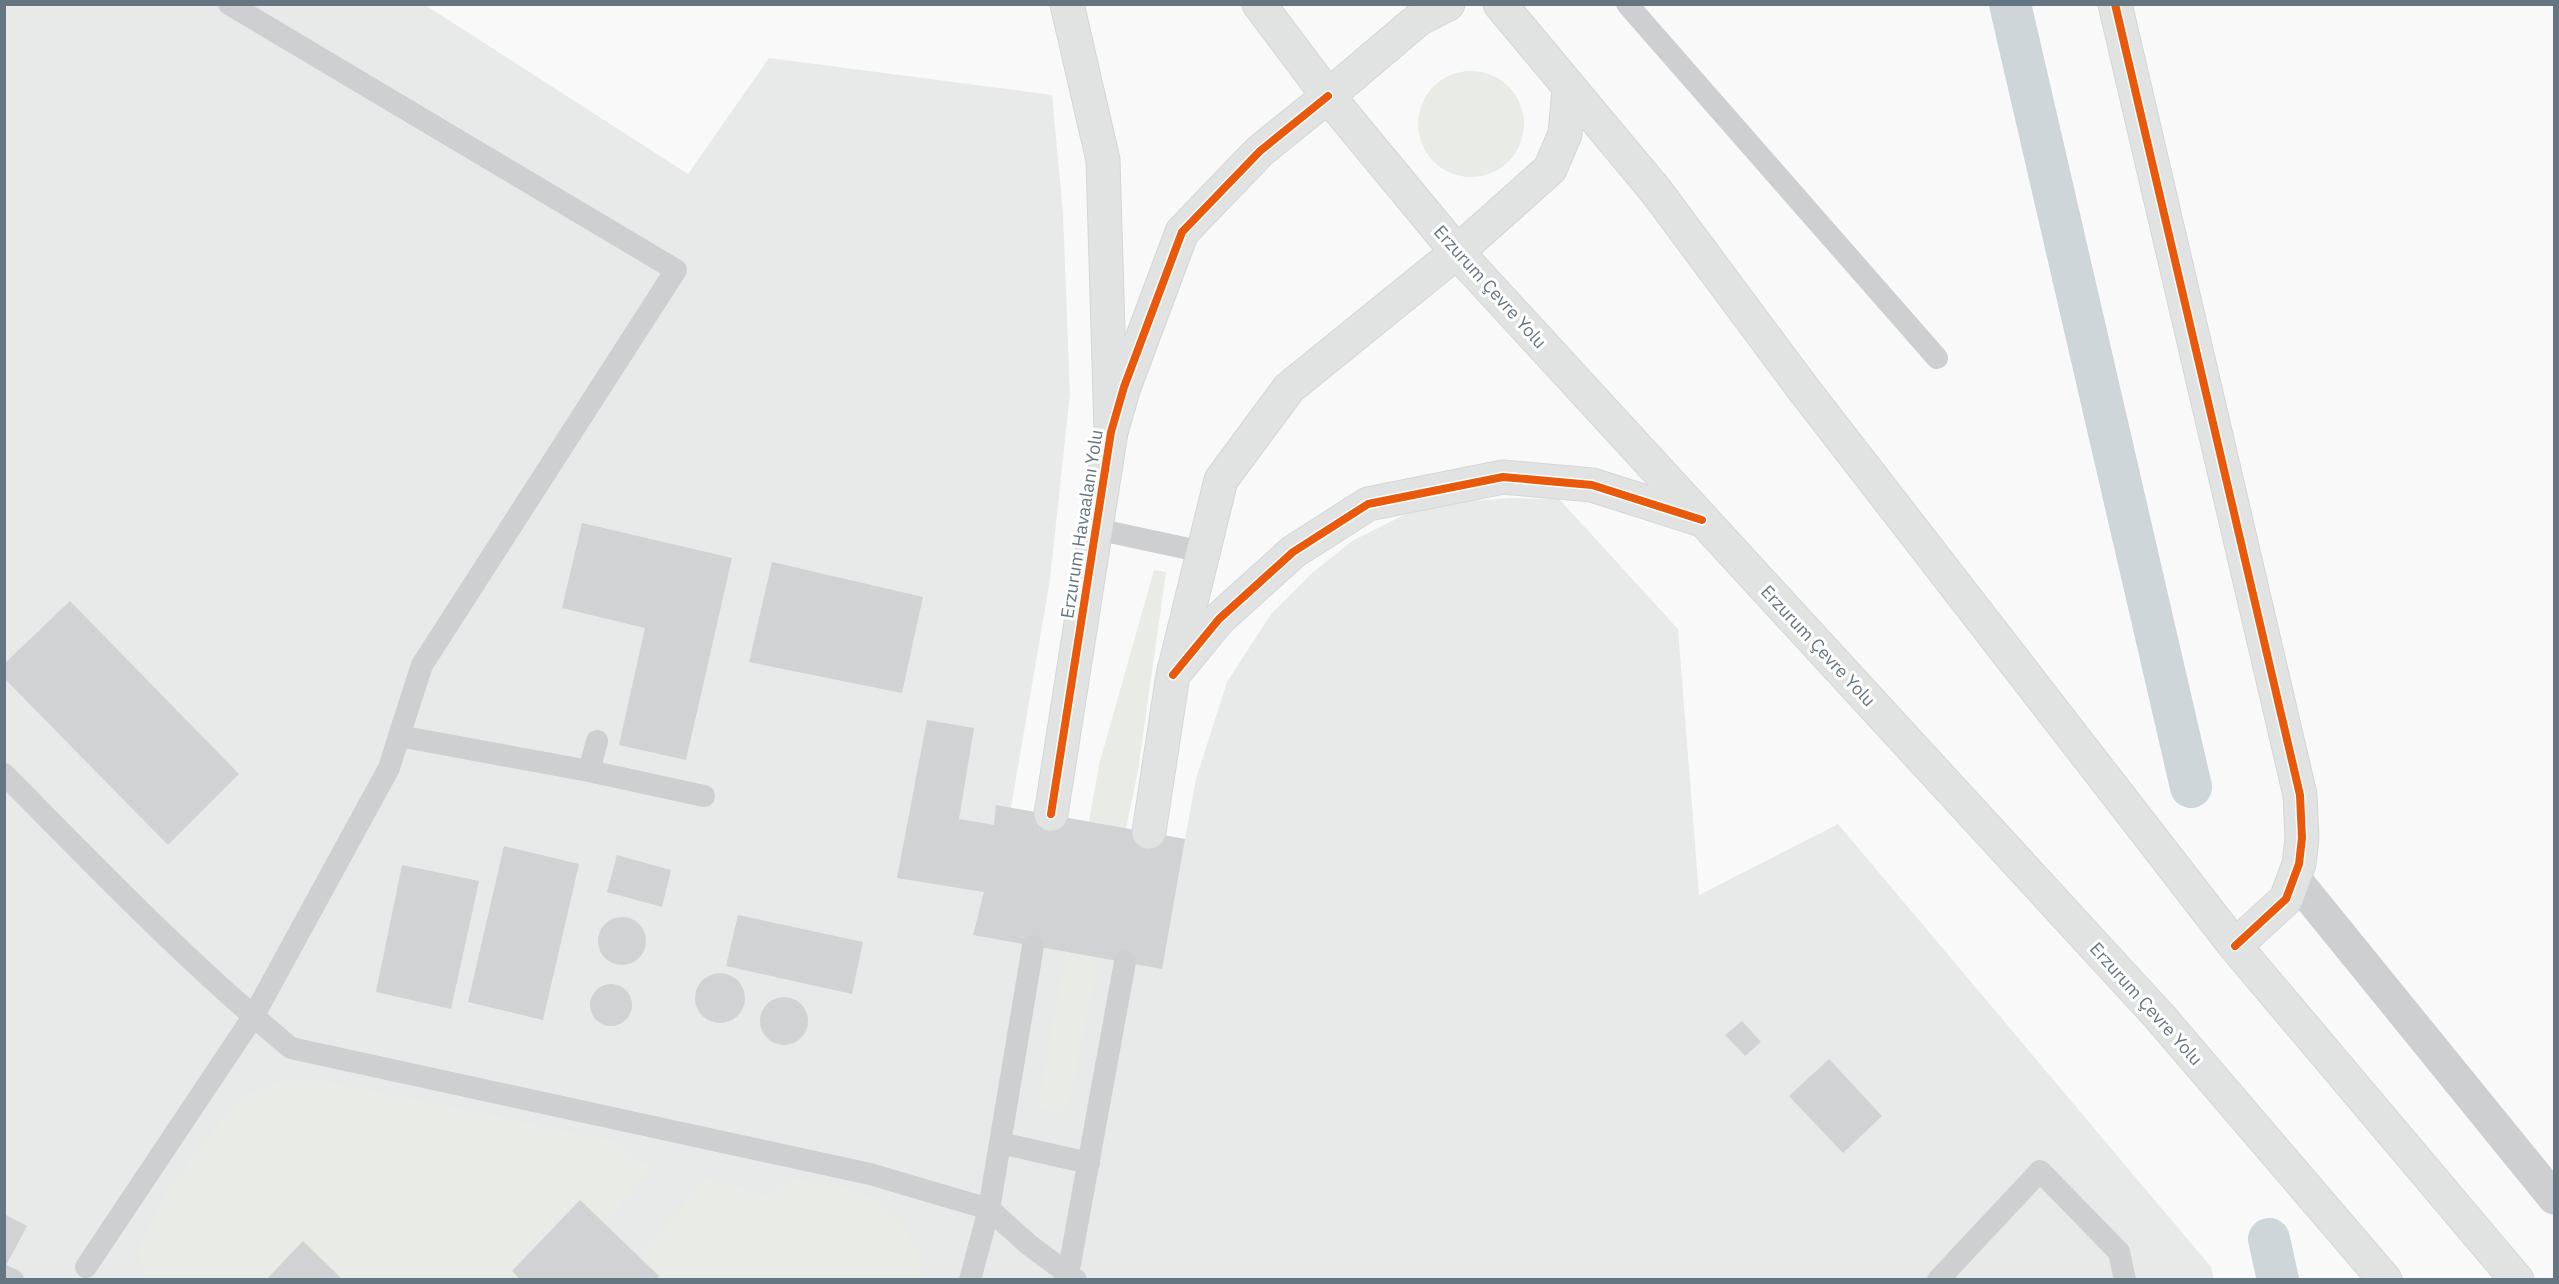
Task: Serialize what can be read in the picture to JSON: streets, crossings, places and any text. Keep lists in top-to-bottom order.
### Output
{
  "streets": {
    "main road": ["Erzurum Çevre Yolu", "Erzurum Havaalanı Yolu"]
  },
  "crossings": [
    ["Erzurum Çevre Yolu", "Erzurum Havaalanı Yolu"]
  ]
}
